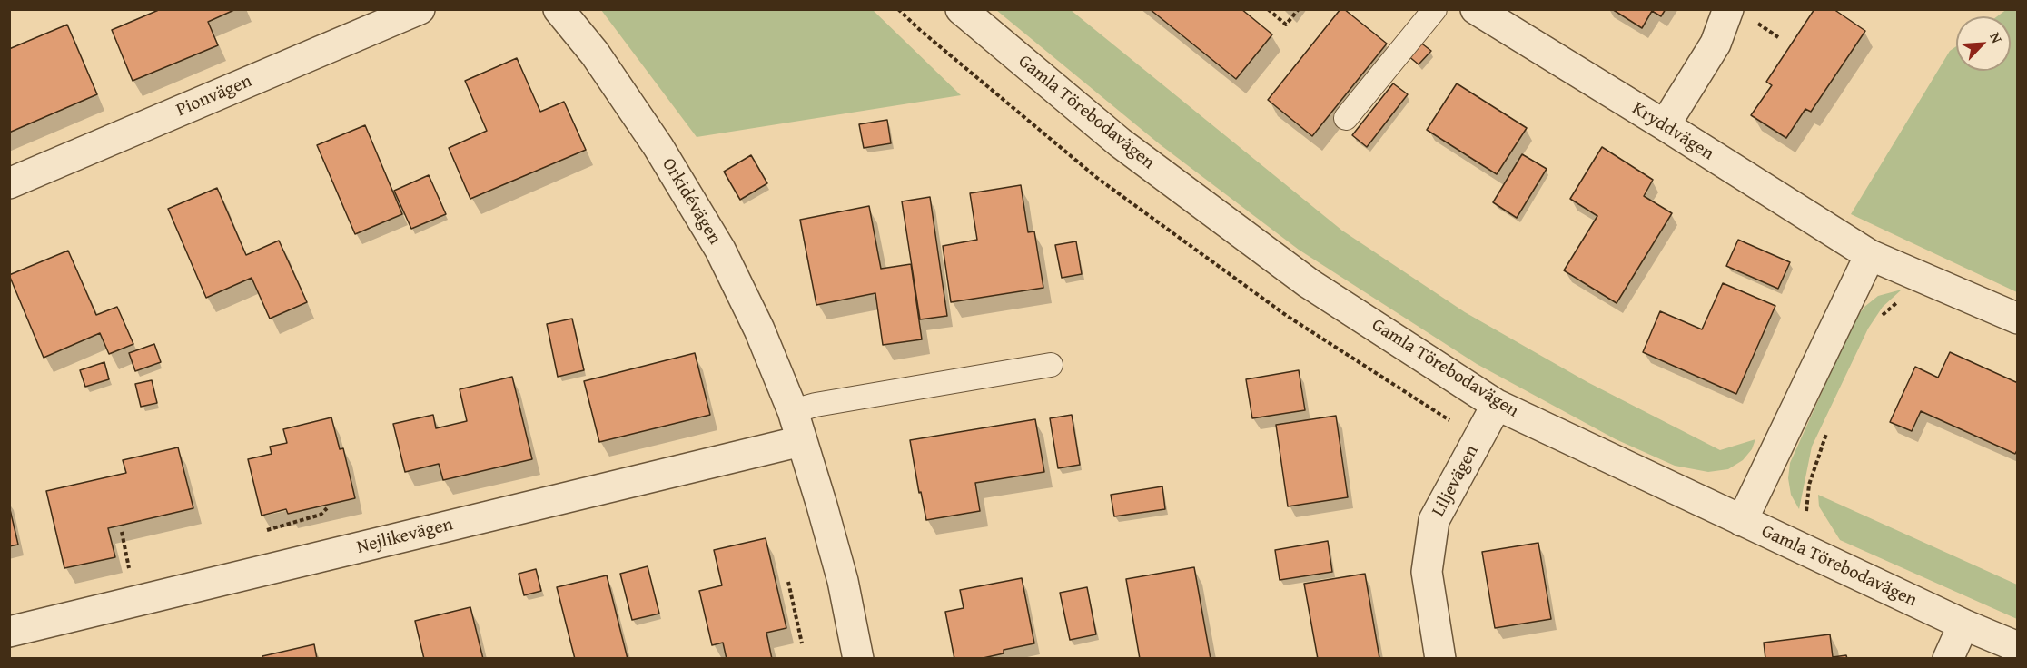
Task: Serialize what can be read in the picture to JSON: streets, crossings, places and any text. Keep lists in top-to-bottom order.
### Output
{
  "streets": {
    "street": [
      "Pionvägen",
      "Gamla Törebodavägen",
      "Kryddvägen",
      "Orkidévägen",
      "Liljevägen",
      "Nejlikevägen"
    ]
  },
  "crossings": [
    ["Gamla Törebodavägen", "Liljevägen"],
    ["Orkidévägen", "Nejlikevägen"]
  ],
  "north": "top right"
}
